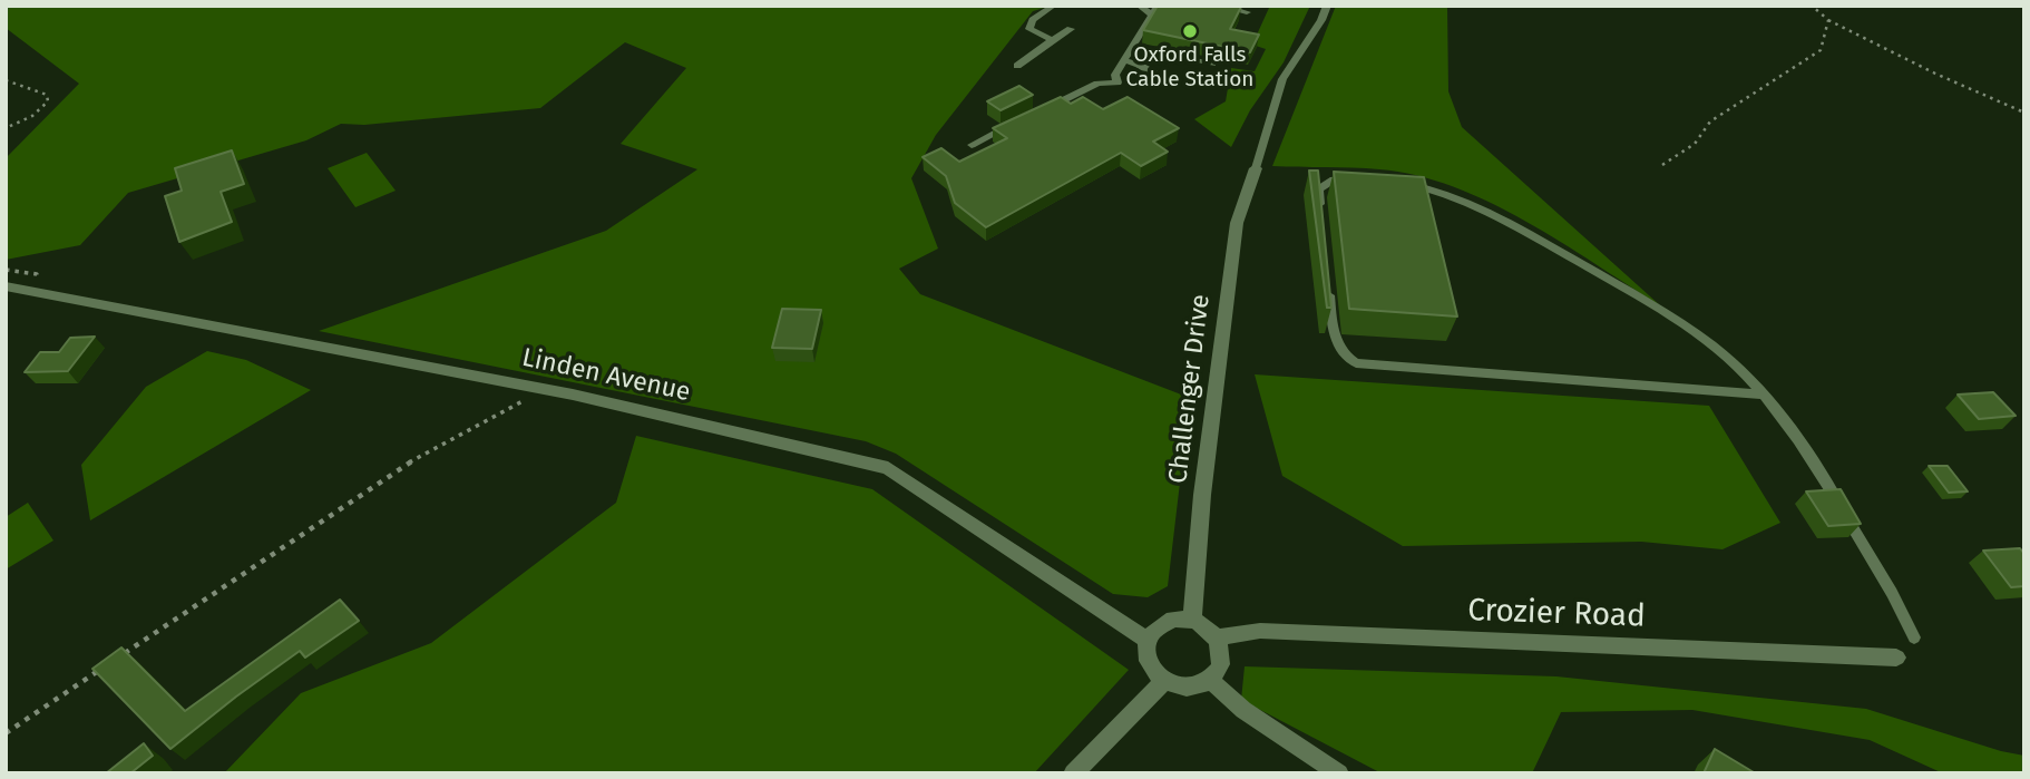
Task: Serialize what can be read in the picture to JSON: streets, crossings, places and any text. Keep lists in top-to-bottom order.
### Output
{
  "streets": {
    "street": ["Linden Avenue", "Challenger Drive", "Crozier Road"]
  },
  "crossings": [
    ["Linden Avenue", "Challenger Drive"],
    ["Linden Avenue", "Crozier Road"],
    ["Challenger Drive", "Crozier Road"]
  ],
  "places": ["Oxford Falls Cable Station"]
}
